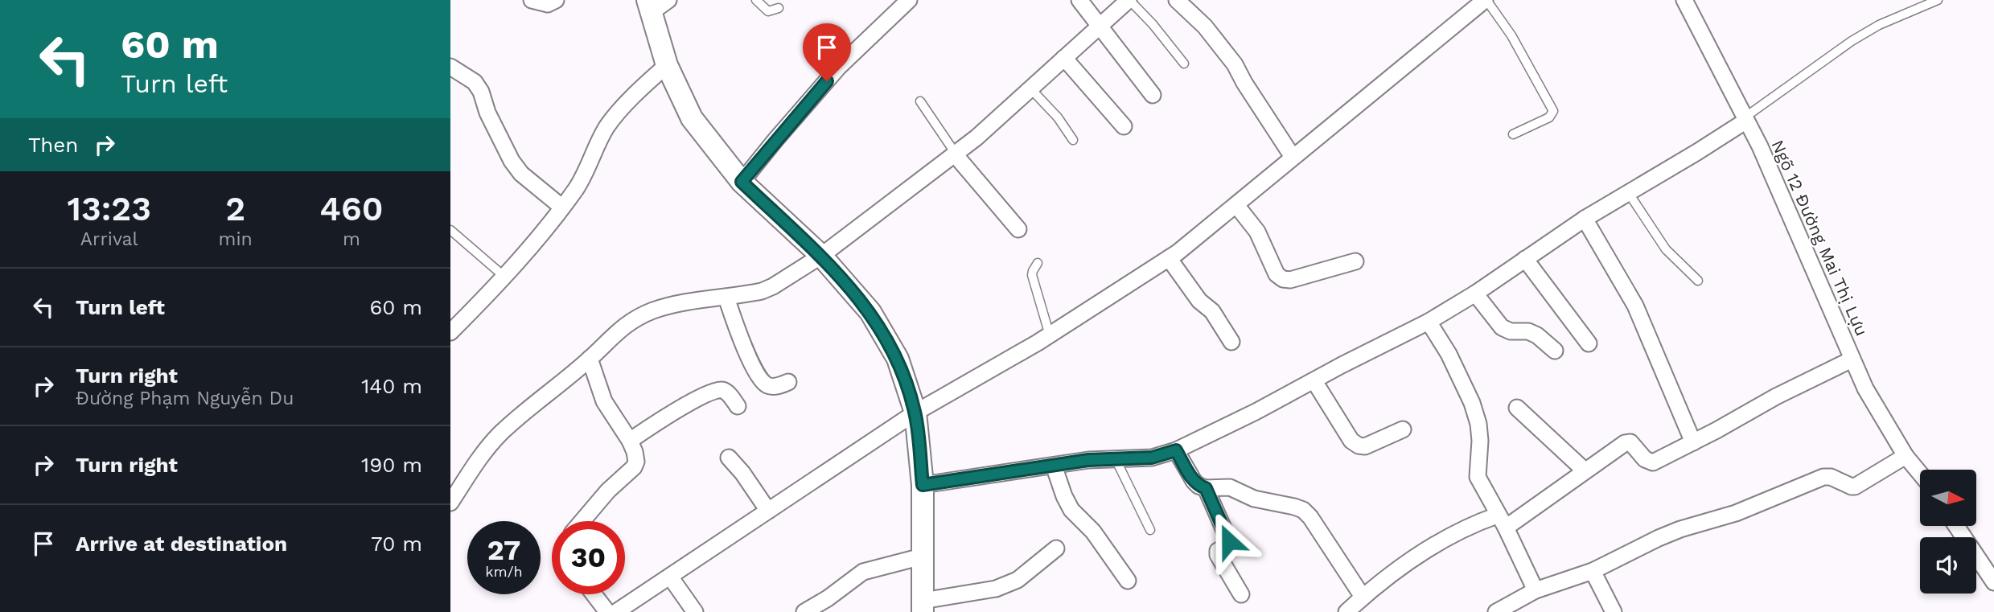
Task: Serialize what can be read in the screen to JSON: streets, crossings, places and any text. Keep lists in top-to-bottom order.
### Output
{
  "streets": {
    "street": ["Ngõ 12 Đường Mai Thị Lựu"]
  },
  "north": "right",
  "page": {
    "turn": ["60 m", "Turn left"],
    "then": "Then",
    "eta": [
      "13:23",
      "Arrival",
      "2",
      "min",
      "460",
      "m"
    ],
    "list": [
      {
        "name": "Turn left",
        "value": "60 m"
      },
      {
        "name": "Turn right",
        "note": "Đường Phạm Nguyễn Du",
        "value": "140 m"
      },
      {
        "name": "Turn right",
        "value": "190 m"
      },
      {
        "name": "Arrive at destination",
        "value": "70 m"
      }
    ],
    "speed": "27 km/h",
    "limit": "30"
  }
}
